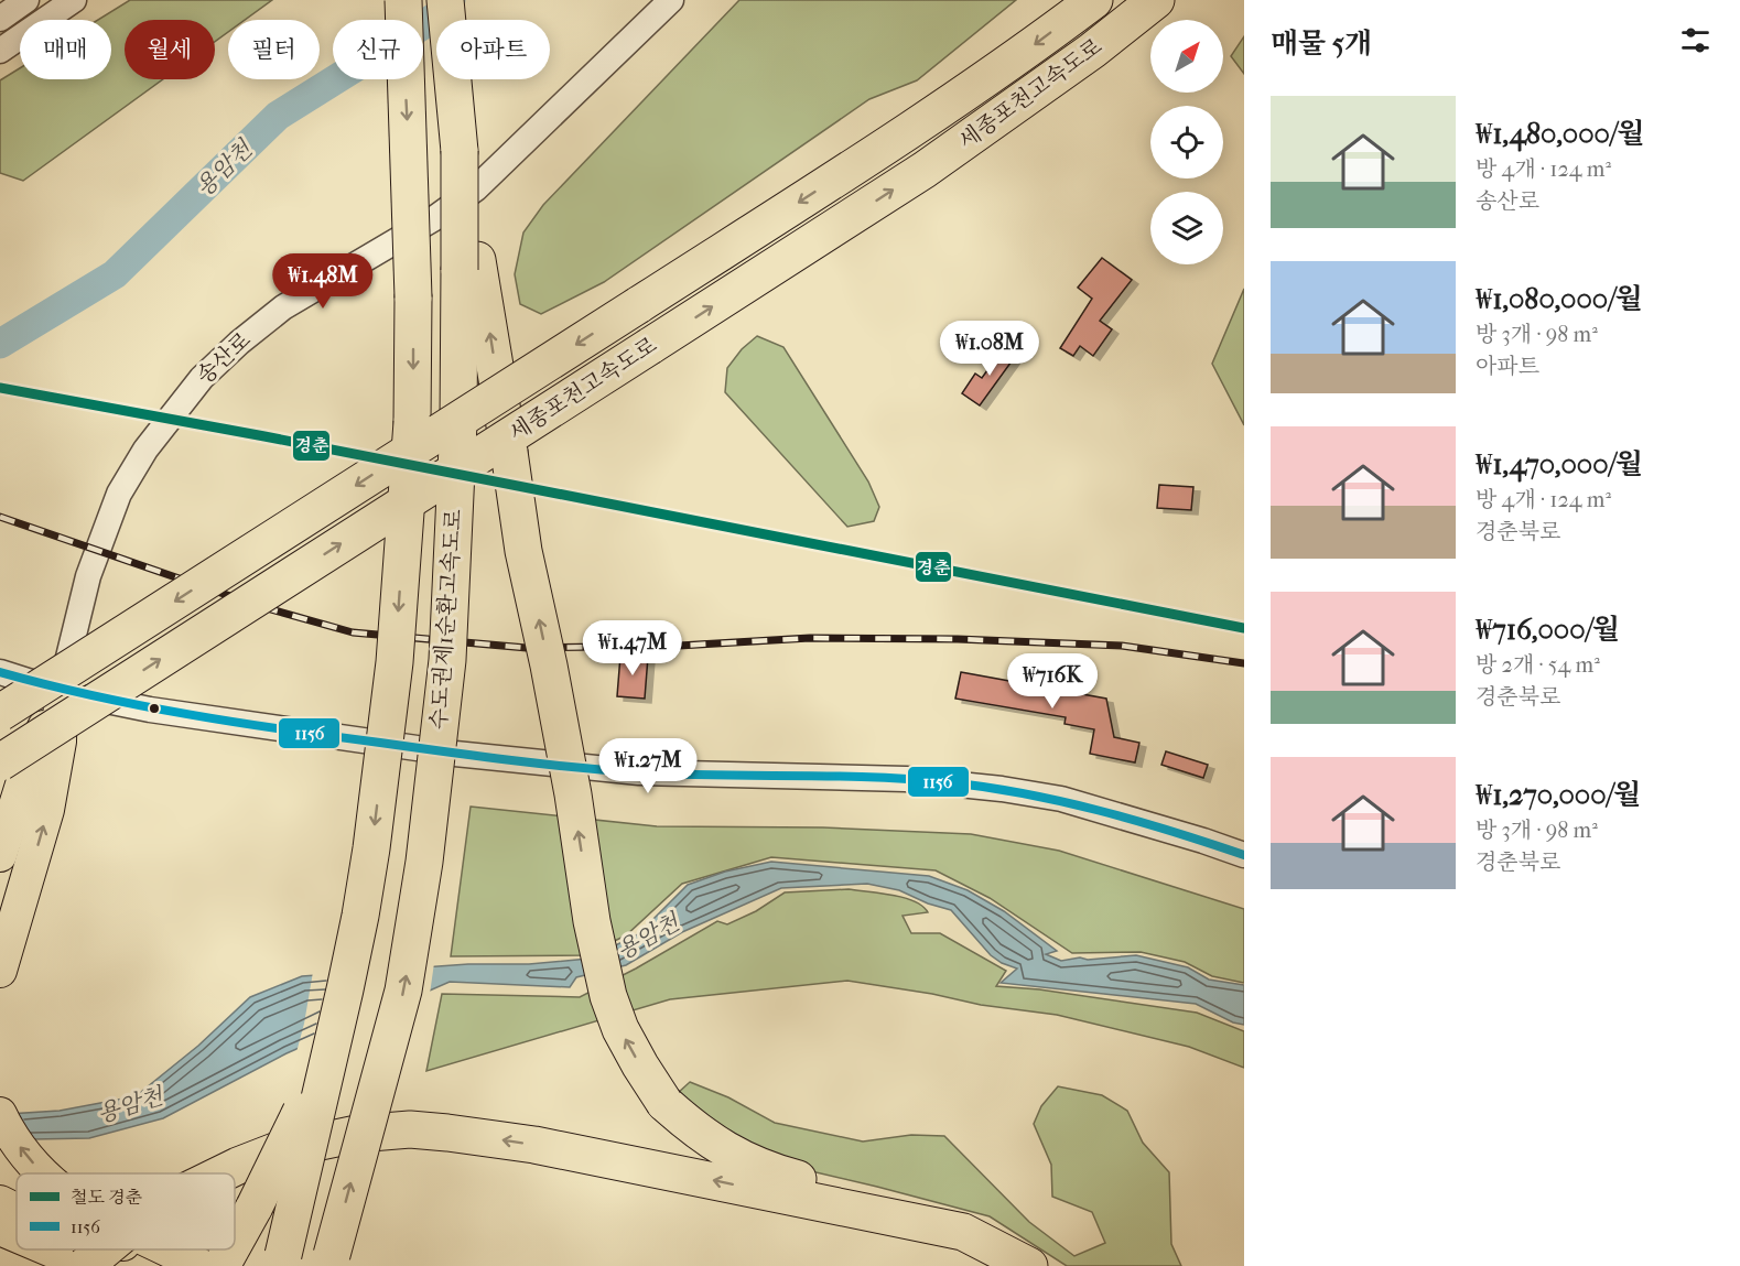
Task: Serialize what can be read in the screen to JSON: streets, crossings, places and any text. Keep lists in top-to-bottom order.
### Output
{
  "streets": {
    "highway": ["세종포천고속도로", "수도권제1순환고속도로"],
    "street": ["송산로"]
  },
  "water": ["용암천"],
  "lines": ["rail line 경춘", "transit line 1156"],
  "legend": ["철도 경춘", "1156"],
  "north": "top right",
  "page": {
    "heading": "매물 5개",
    "chip": [
      "매매",
      "월세",
      "필터",
      "신규",
      "아파트"
    ],
    "list": [
      {
        "name": "₩1,480,000/월",
        "note": "방 4개 · 124 m² · 송산로"
      },
      {
        "name": "₩1,080,000/월",
        "note": "방 3개 · 98 m² · 아파트"
      },
      {
        "name": "₩1,470,000/월",
        "note": "방 4개 · 124 m² · 경춘북로"
      },
      {
        "name": "₩716,000/월",
        "note": "방 2개 · 54 m² · 경춘북로"
      },
      {
        "name": "₩1,270,000/월",
        "note": "방 3개 · 98 m² · 경춘북로"
      }
    ],
    "price": [
      "₩1.48M",
      "₩1.08M",
      "₩1.47M",
      "₩716K",
      "₩1.27M"
    ]
  }
}
